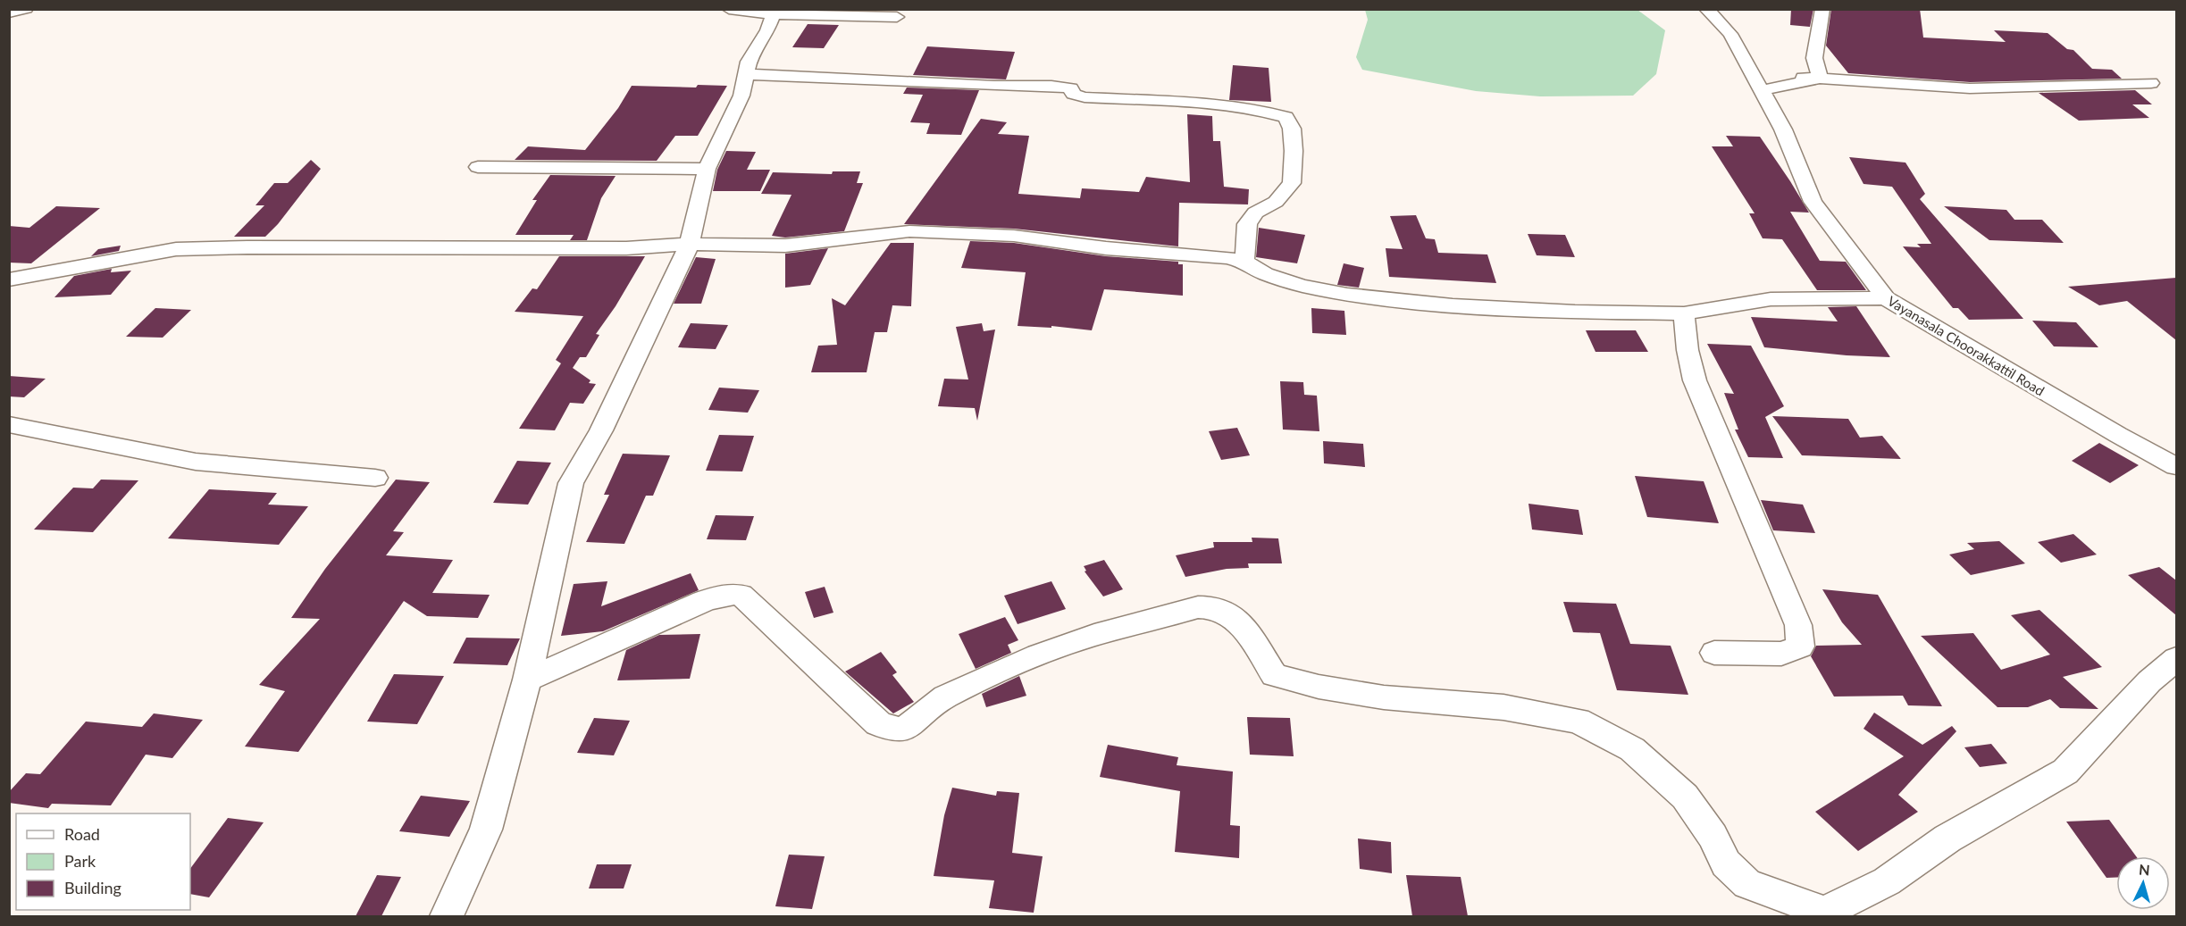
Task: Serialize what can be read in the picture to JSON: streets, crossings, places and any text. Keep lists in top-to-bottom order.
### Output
{
  "streets": {
    "street": ["Vayanasala Choorakkattil Road"]
  },
  "legend": ["Road", "Park", "Building"],
  "north": "top"
}
